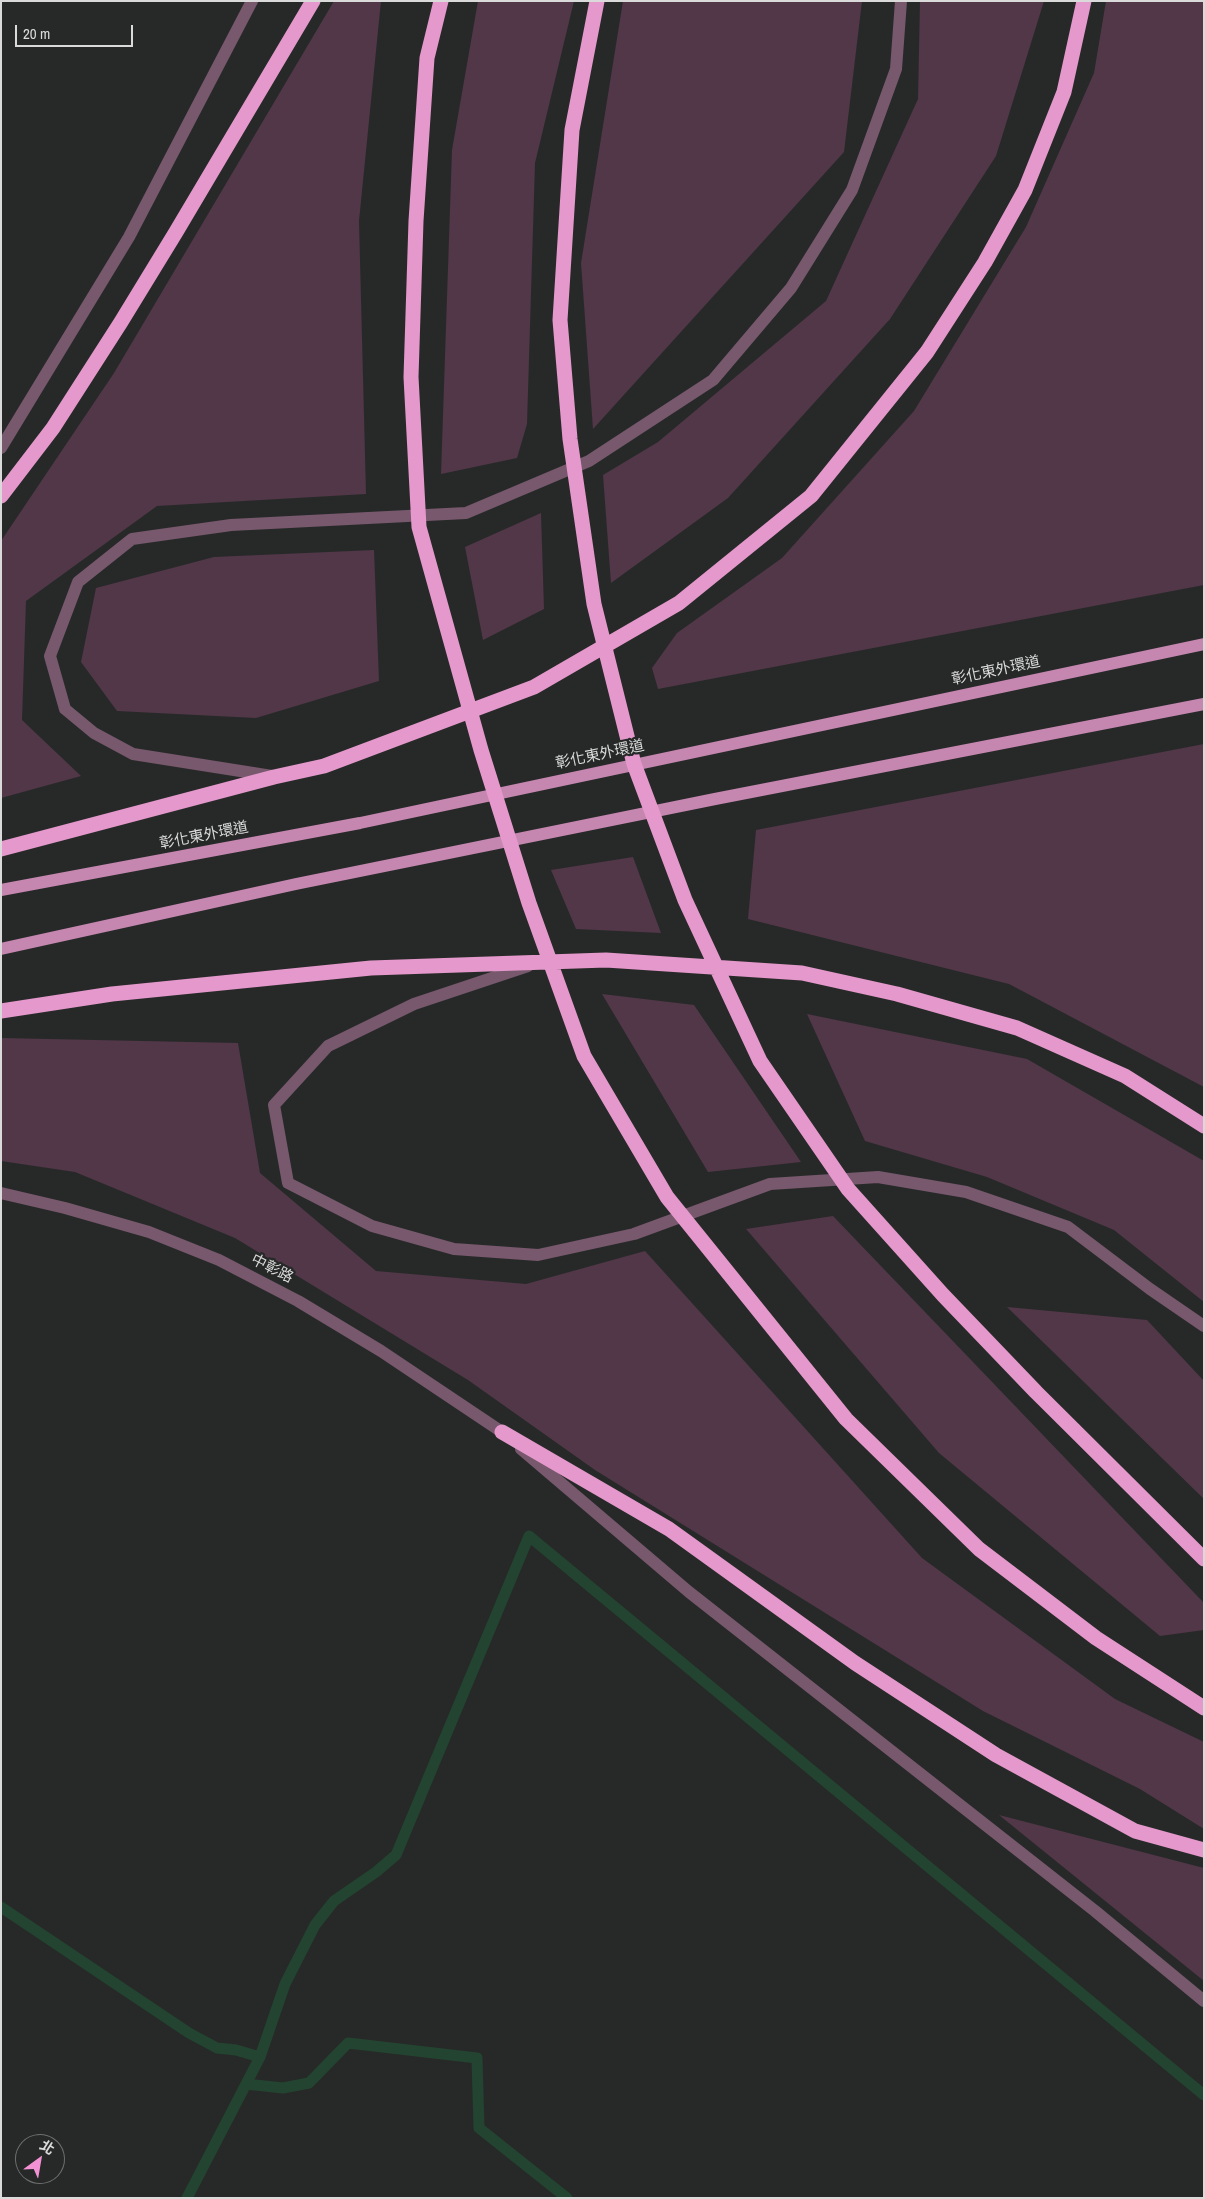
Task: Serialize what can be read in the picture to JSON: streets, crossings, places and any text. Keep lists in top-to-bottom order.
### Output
{
  "streets": {
    "main road": ["彰化東外環道"],
    "street": ["中彰路"]
  },
  "scale_bar": "20 m",
  "north": "top right"
}
